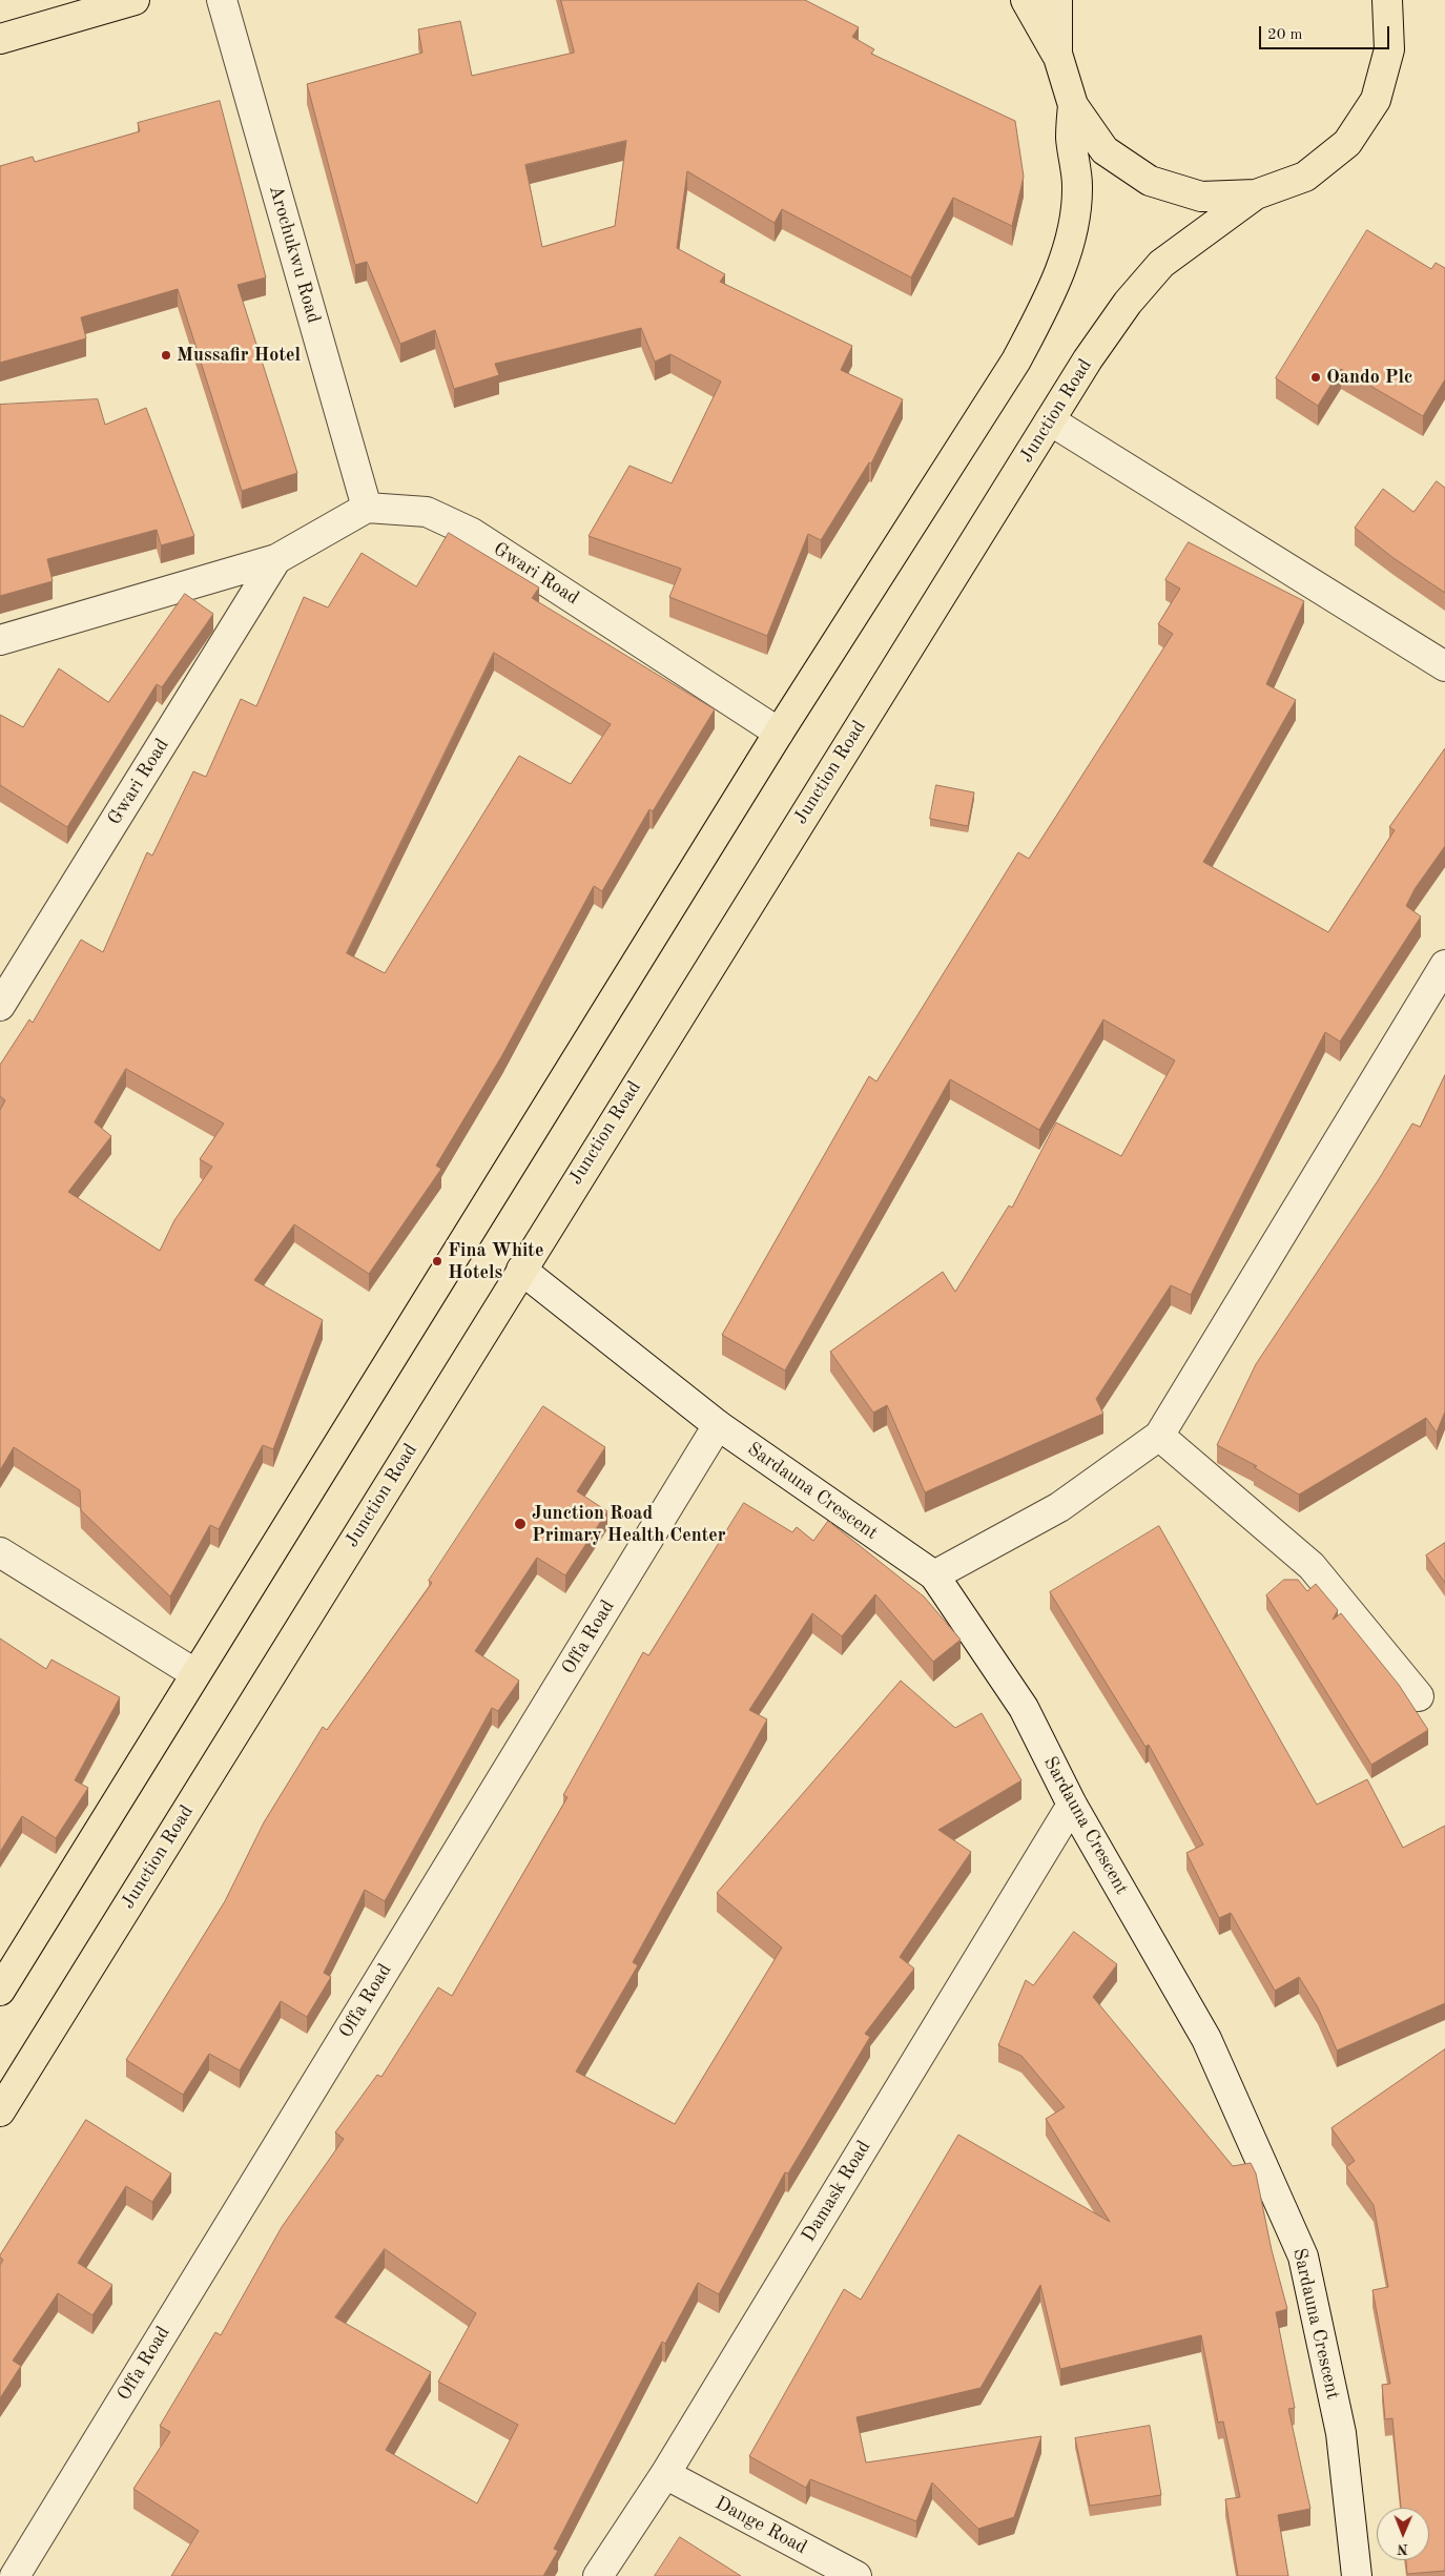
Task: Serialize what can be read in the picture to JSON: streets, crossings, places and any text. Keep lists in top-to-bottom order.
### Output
{
  "streets": {
    "main road": ["Junction Road"],
    "street": [
      "Arochukwu Road",
      "Gwari Road",
      "Sardauna Crescent",
      "Offa Road",
      "Damask Road",
      "Dange Road"
    ]
  },
  "crossings": [
    ["Arochukwu Road", "Gwari Road"],
    ["Junction Road", "Sardauna Crescent"],
    ["Sardauna Crescent", "Offa Road"],
    ["Sardauna Crescent", "Damask Road"],
    ["Damask Road", "Dange Road"]
  ],
  "places": [
    "Mussafir Hotel",
    "Oando Plc",
    "Fina White Hotels",
    "Junction Road Primary Health Center"
  ],
  "scale_bar": "20 m",
  "north": "bottom"
}
